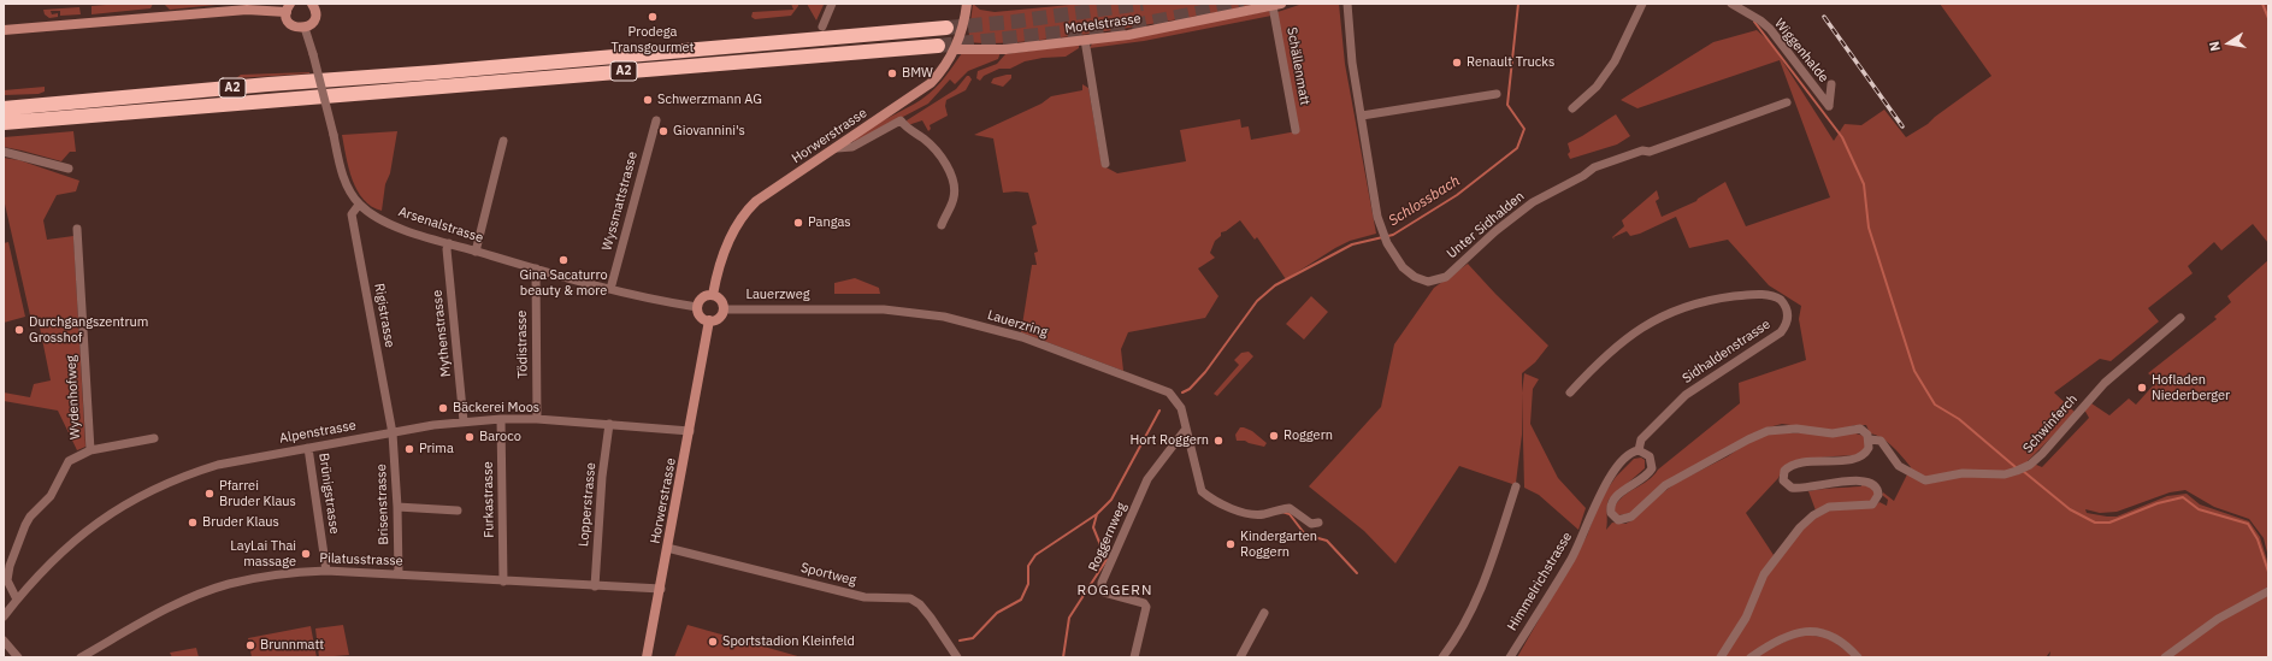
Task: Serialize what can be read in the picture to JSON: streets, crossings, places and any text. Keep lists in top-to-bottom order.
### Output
{
  "streets": {
    "highway": ["A2"],
    "street": [
      "Motelstrasse",
      "Wiggenhalde",
      "Schällenmatt",
      "Horwerstrasse",
      "Wyssmattstrasse",
      "Arsenalstrasse",
      "Unter Sidhalden",
      "Lauerzweg",
      "Rigistrasse",
      "Lauerzring",
      "Mythenstrasse",
      "Tödistrasse",
      "Sidhaldenstrasse",
      "Wydenhofweg",
      "Schwinferch",
      "Alpenstrasse",
      "Brünigstrasse",
      "Furkastrasse",
      "Brisenstrasse",
      "Lopperstrasse",
      "Roggernweg",
      "Pilatusstrasse",
      "Sportweg",
      "Himmelrichstrasse"
    ]
  },
  "crossings": [
    ["Motelstrasse", "Schällenmatt"],
    ["Motelstrasse", "Horwerstrasse"],
    ["Horwerstrasse", "Arsenalstrasse"],
    ["Horwerstrasse", "Lauerzweg"],
    ["Horwerstrasse", "Alpenstrasse"],
    ["Horwerstrasse", "Pilatusstrasse"],
    ["Horwerstrasse", "Sportweg"],
    ["Wyssmattstrasse", "Arsenalstrasse"],
    ["Arsenalstrasse", "Lauerzweg"],
    ["Arsenalstrasse", "Rigistrasse"],
    ["Arsenalstrasse", "Mythenstrasse"],
    ["Arsenalstrasse", "Tödistrasse"],
    ["Lauerzweg", "Lauerzring"],
    ["Rigistrasse", "Alpenstrasse"],
    ["Rigistrasse", "Brisenstrasse"],
    ["Lauerzring", "Roggernweg"],
    ["Mythenstrasse", "Alpenstrasse"],
    ["Tödistrasse", "Alpenstrasse"],
    ["Sidhaldenstrasse", "Schwinferch"],
    ["Sidhaldenstrasse", "Himmelrichstrasse"],
    ["Schwinferch", "Himmelrichstrasse"],
    ["Alpenstrasse", "Brünigstrasse"],
    ["Alpenstrasse", "Furkastrasse"],
    ["Alpenstrasse", "Brisenstrasse"],
    ["Alpenstrasse", "Lopperstrasse"],
    ["Brünigstrasse", "Pilatusstrasse"],
    ["Furkastrasse", "Pilatusstrasse"],
    ["Brisenstrasse", "Pilatusstrasse"],
    ["Lopperstrasse", "Pilatusstrasse"]
  ],
  "districts": ["ROGGERN"],
  "water": ["Schlossbach"],
  "places": [
    "Prodega Transgourmet",
    "Renault Trucks",
    "BMW",
    "Schwerzmann AG",
    "Giovannini's",
    "Pangas",
    "Gina Sacaturro beauty & more",
    "Durchgangszentrum Grosshof",
    "Hofladen Niederberger",
    "Bäckerei Moos",
    "Roggern",
    "Baroco",
    "Hort Roggern",
    "Prima",
    "Pfarrei Bruder Klaus",
    "Bruder Klaus",
    "Kindergarten Roggern",
    "LayLai Thai massage",
    "Sportstadion Kleinfeld",
    "Brunnmatt"
  ],
  "north": "left"
}
